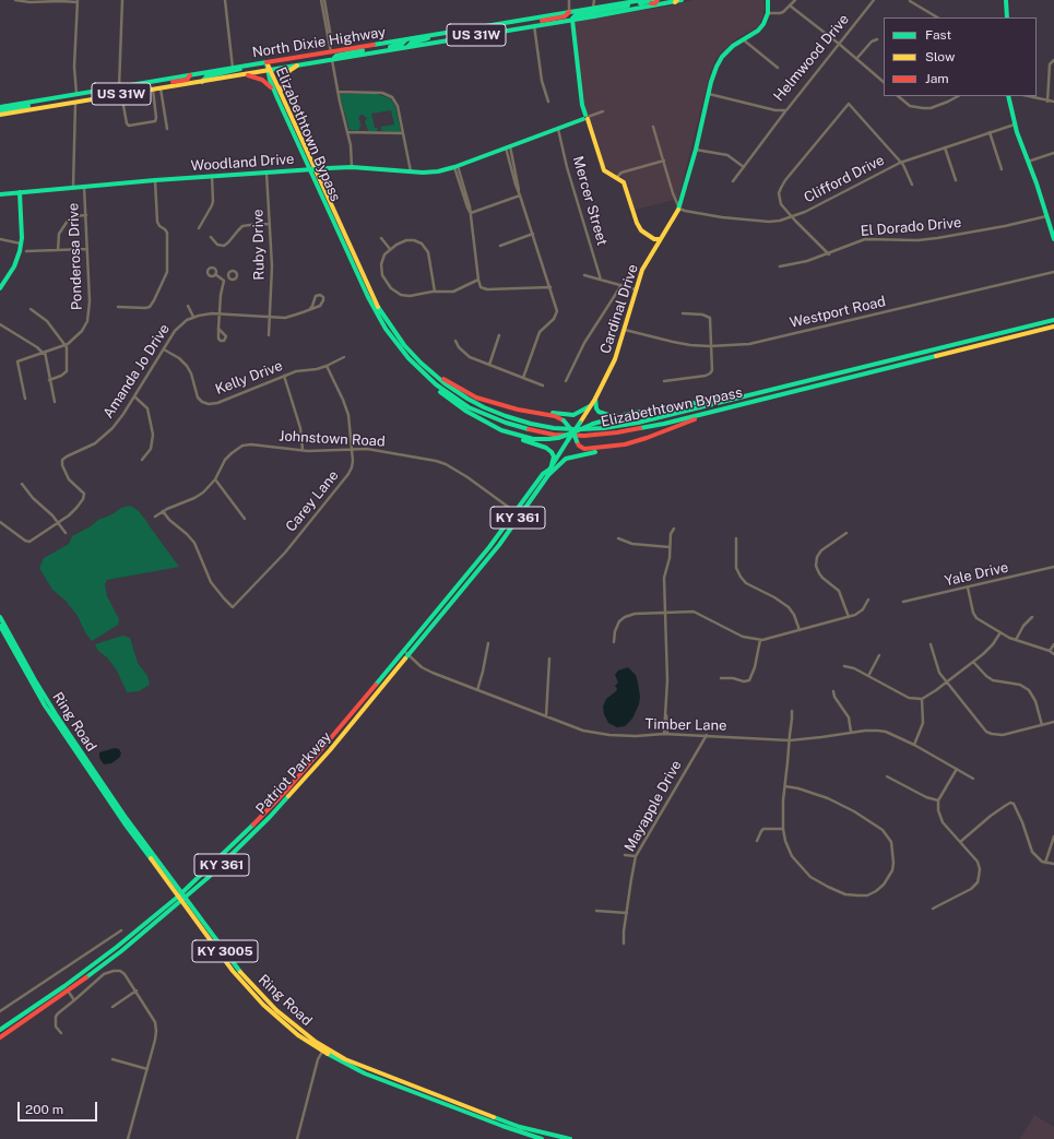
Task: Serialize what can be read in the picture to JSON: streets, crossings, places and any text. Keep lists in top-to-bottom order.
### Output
{
  "streets": {
    "main road": [
      "US 31W",
      "North Dixie Highway",
      "Elizabethtown Bypass",
      "Woodland Drive",
      "Cardinal Drive",
      "KY 361",
      "Ring Road",
      "Patriot Parkway",
      "KY 3005"
    ],
    "street": [
      "Helmwood Drive",
      "Clifford Drive",
      "Mercer Street",
      "El Dorado Drive",
      "Ruby Drive",
      "Ponderosa Drive",
      "Westport Road",
      "Amanda Jo Drive",
      "Kelly Drive",
      "Johnstown Road",
      "Carey Lane",
      "Yale Drive",
      "Timber Lane",
      "Mayapple Drive"
    ]
  },
  "crossings": [
    ["US 31W", "North Dixie Highway"],
    ["US 31W", "Elizabethtown Bypass"],
    ["North Dixie Highway", "Elizabethtown Bypass"],
    ["Helmwood Drive", "Cardinal Drive"],
    ["Woodland Drive", "Mercer Street"],
    ["Woodland Drive", "Ruby Drive"],
    ["Woodland Drive", "Ponderosa Drive"],
    ["Clifford Drive", "Cardinal Drive"],
    ["Ruby Drive", "Amanda Jo Drive"],
    ["Cardinal Drive", "Westport Road"],
    ["Cardinal Drive", "Patriot Parkway"],
    ["Amanda Jo Drive", "Kelly Drive"],
    ["Kelly Drive", "Carey Lane"],
    ["Johnstown Road", "Carey Lane"],
    ["Johnstown Road", "Patriot Parkway"],
    ["Ring Road", "Patriot Parkway"],
    ["Timber Lane", "Patriot Parkway"],
    ["Timber Lane", "Mayapple Drive"]
  ],
  "legend": ["Fast", "Slow", "Jam"],
  "scale_bar": "200 m"
}
